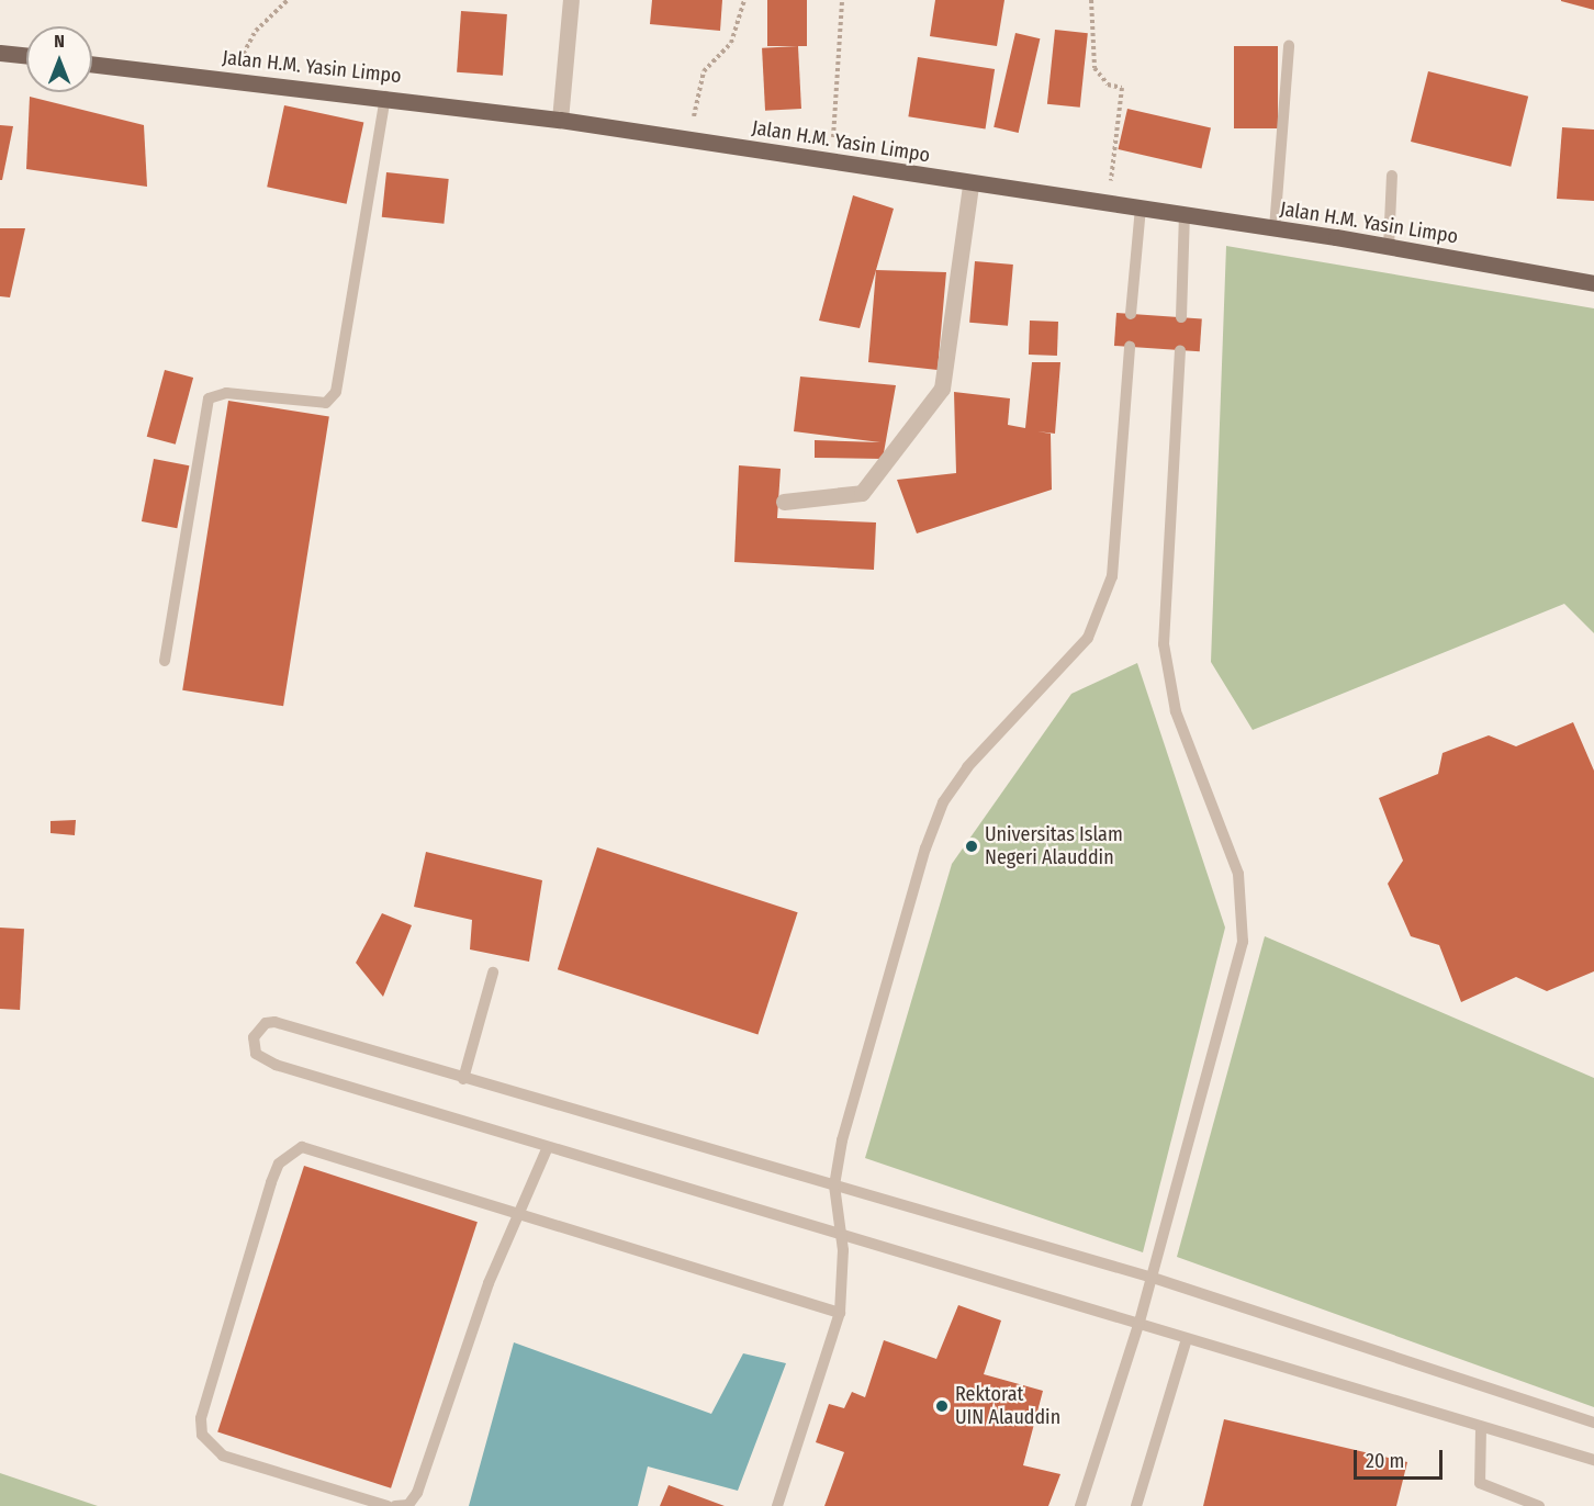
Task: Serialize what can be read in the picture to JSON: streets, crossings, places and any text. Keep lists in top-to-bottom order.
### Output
{
  "streets": {
    "main road": ["Jalan H.M. Yasin Limpo"]
  },
  "places": ["Universitas Islam Negeri Alauddin", "Rektorat UIN Alauddin"],
  "scale_bar": "20 m",
  "north": "top"
}
